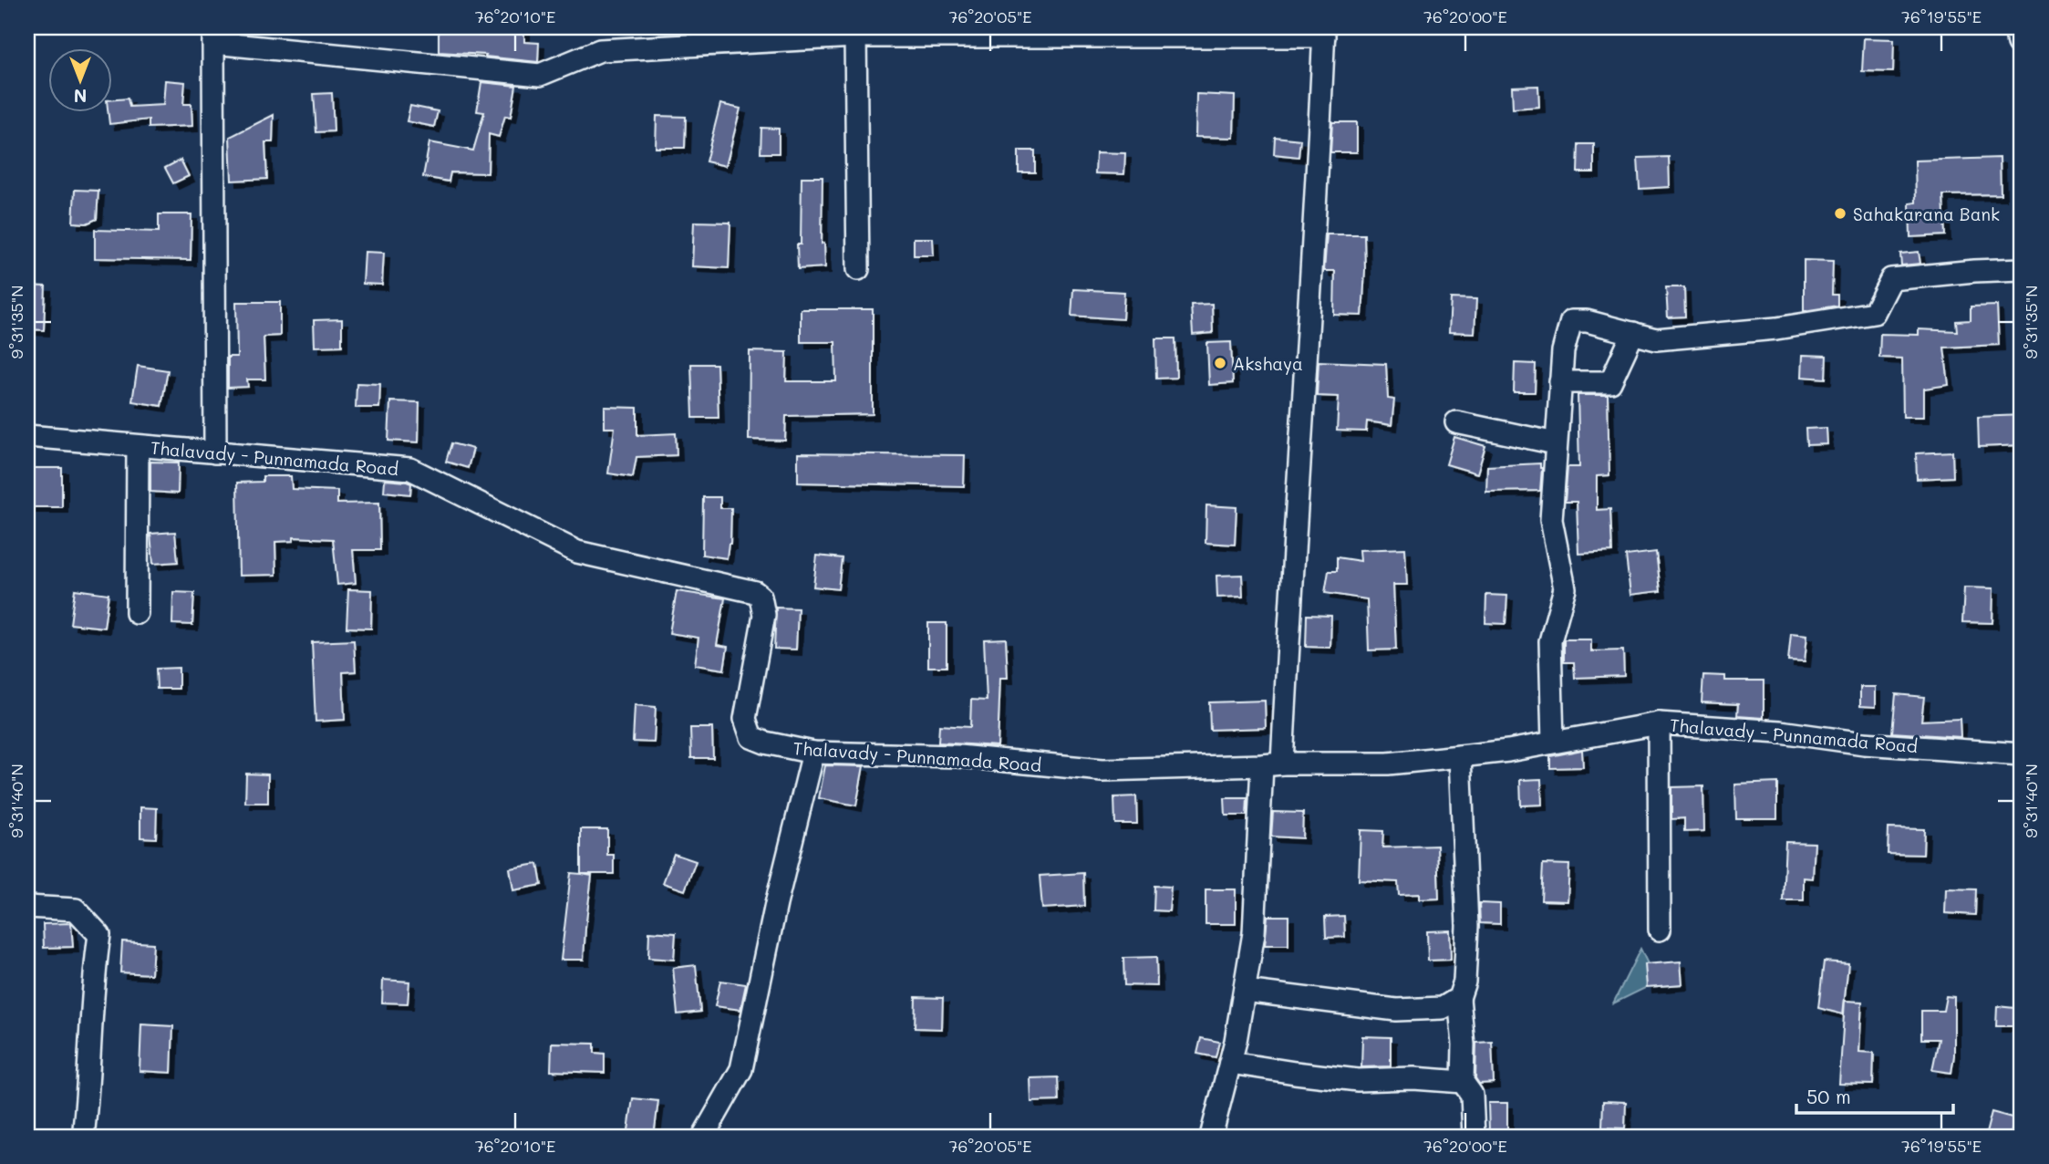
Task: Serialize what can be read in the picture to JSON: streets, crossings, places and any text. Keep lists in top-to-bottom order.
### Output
{
  "streets": {
    "street": ["Thalavady - Punnamada Road"]
  },
  "places": ["Sahakarana Bank", "Akshaya"],
  "scale_bar": "50 m",
  "north": "bottom",
  "coordinates": [
    "76°20'10\"E",
    "76°20'05\"E",
    "76°20'00\"E",
    "76°19'55\"E",
    "9°31'35\"N",
    "9°31'40\"N"
  ]
}
